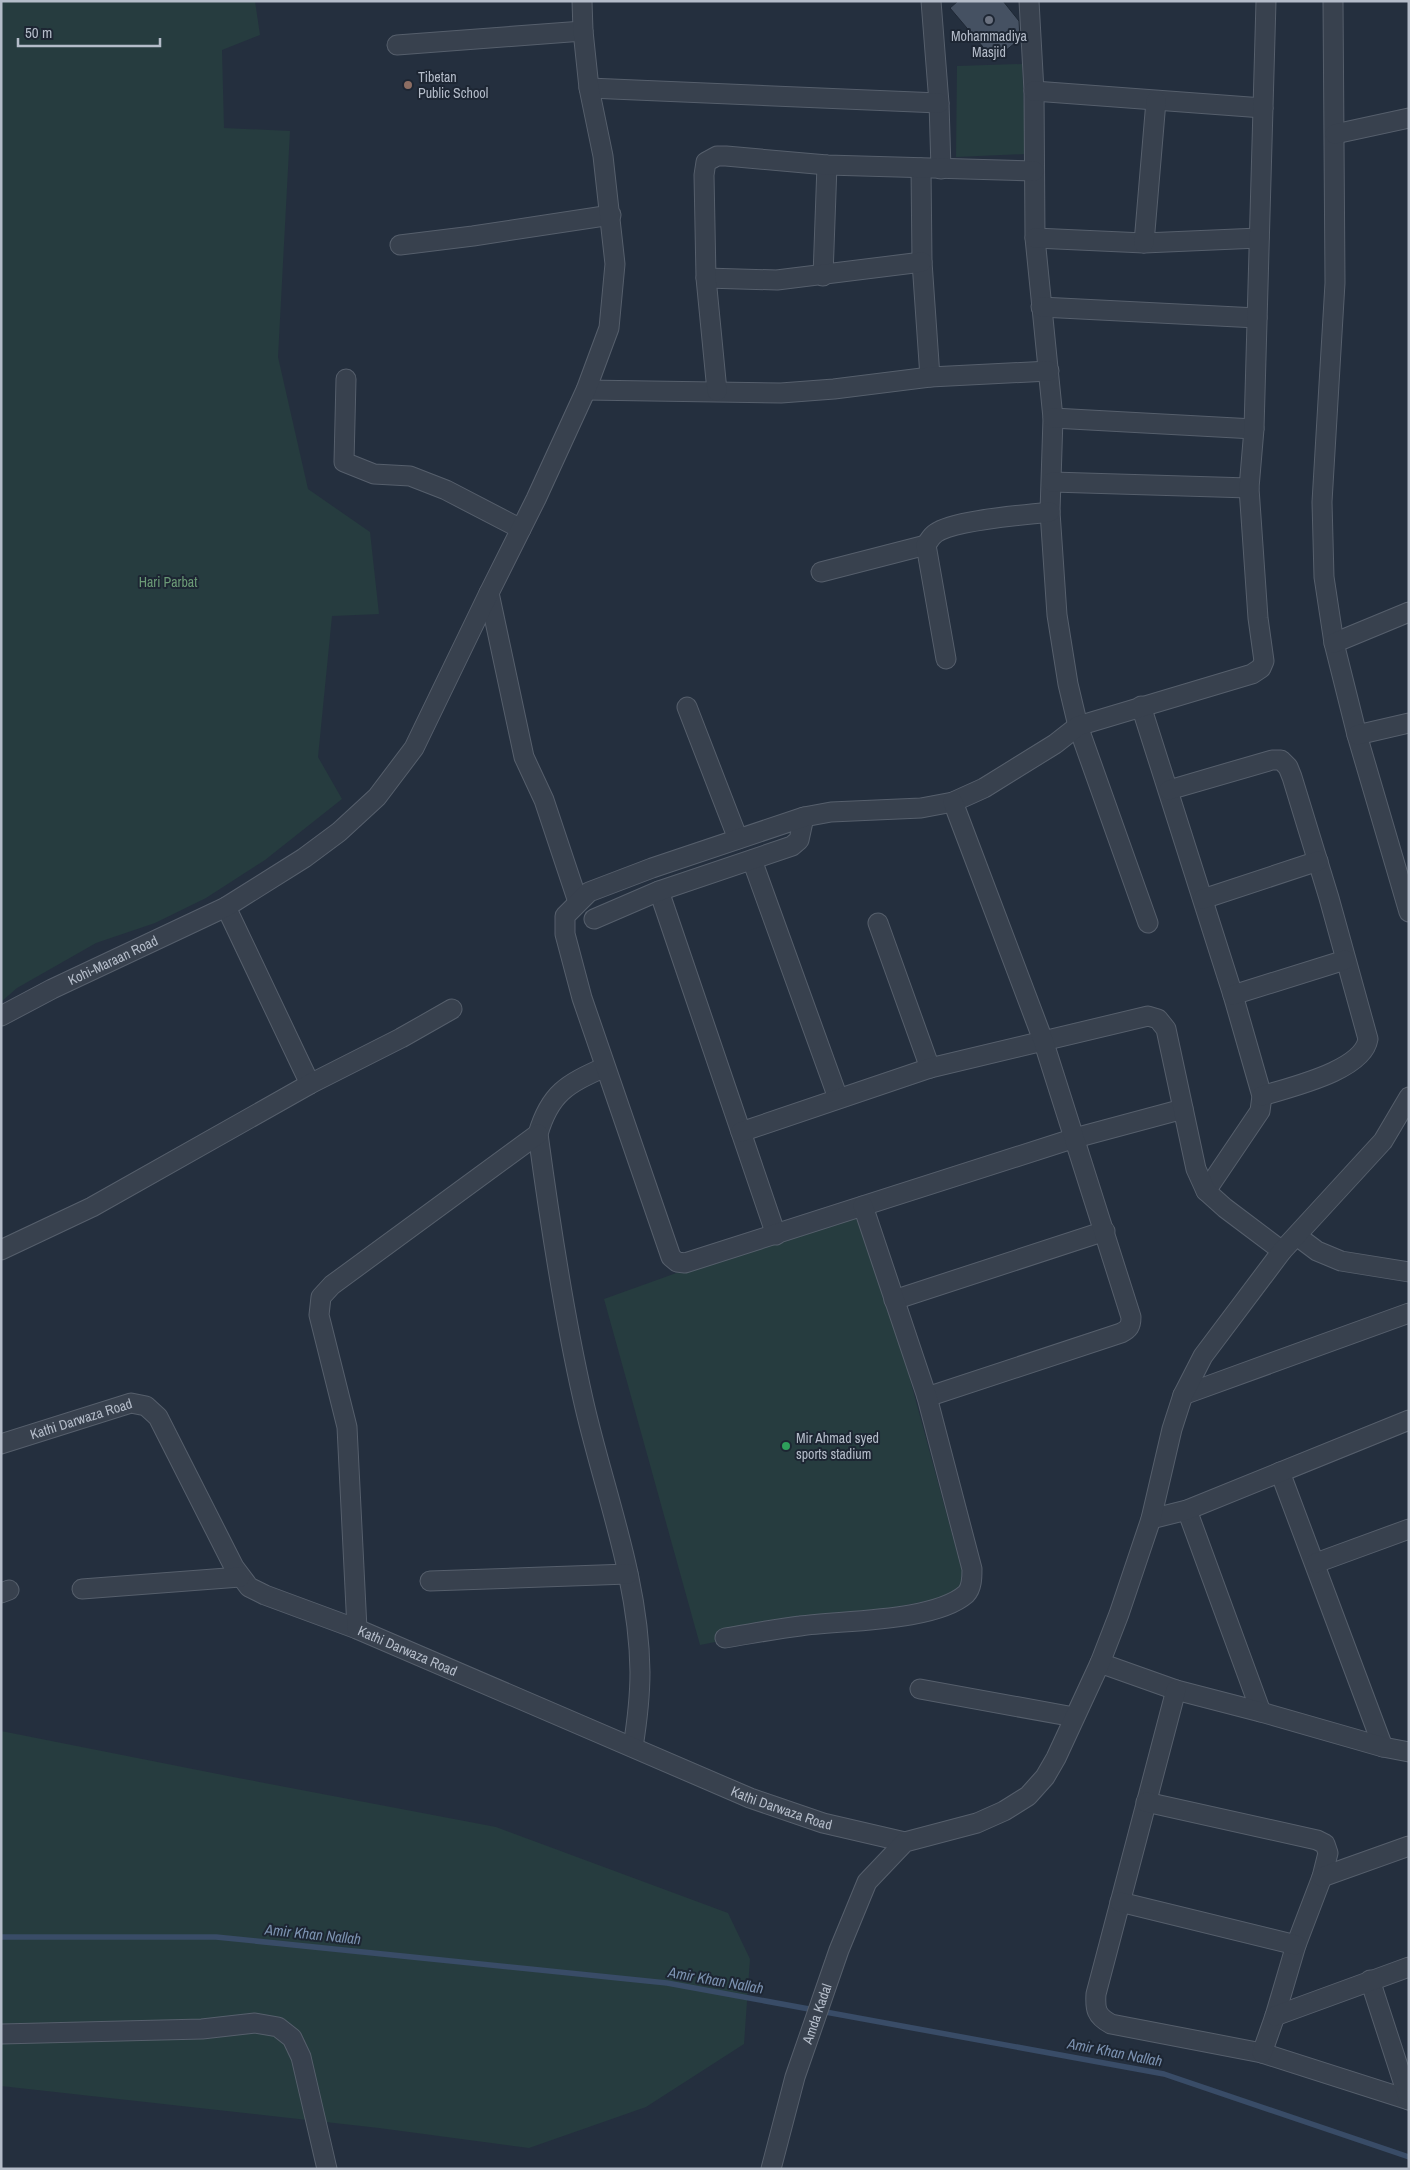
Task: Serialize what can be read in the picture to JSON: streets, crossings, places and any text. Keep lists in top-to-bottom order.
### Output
{
  "streets": {
    "street": ["Kohi-Maraan Road", "Kathi Darwaza Road", "Amda Kadal"]
  },
  "crossings": [
    ["Kathi Darwaza Road", "Amda Kadal"]
  ],
  "water": ["Amir Khan Nallah"],
  "parks": ["Hari Parbat"],
  "places": ["Mohammadiya Masjid", "Tibetan Public School", "Mir Ahmad syed sports stadium"],
  "scale_bar": "50 m"
}
